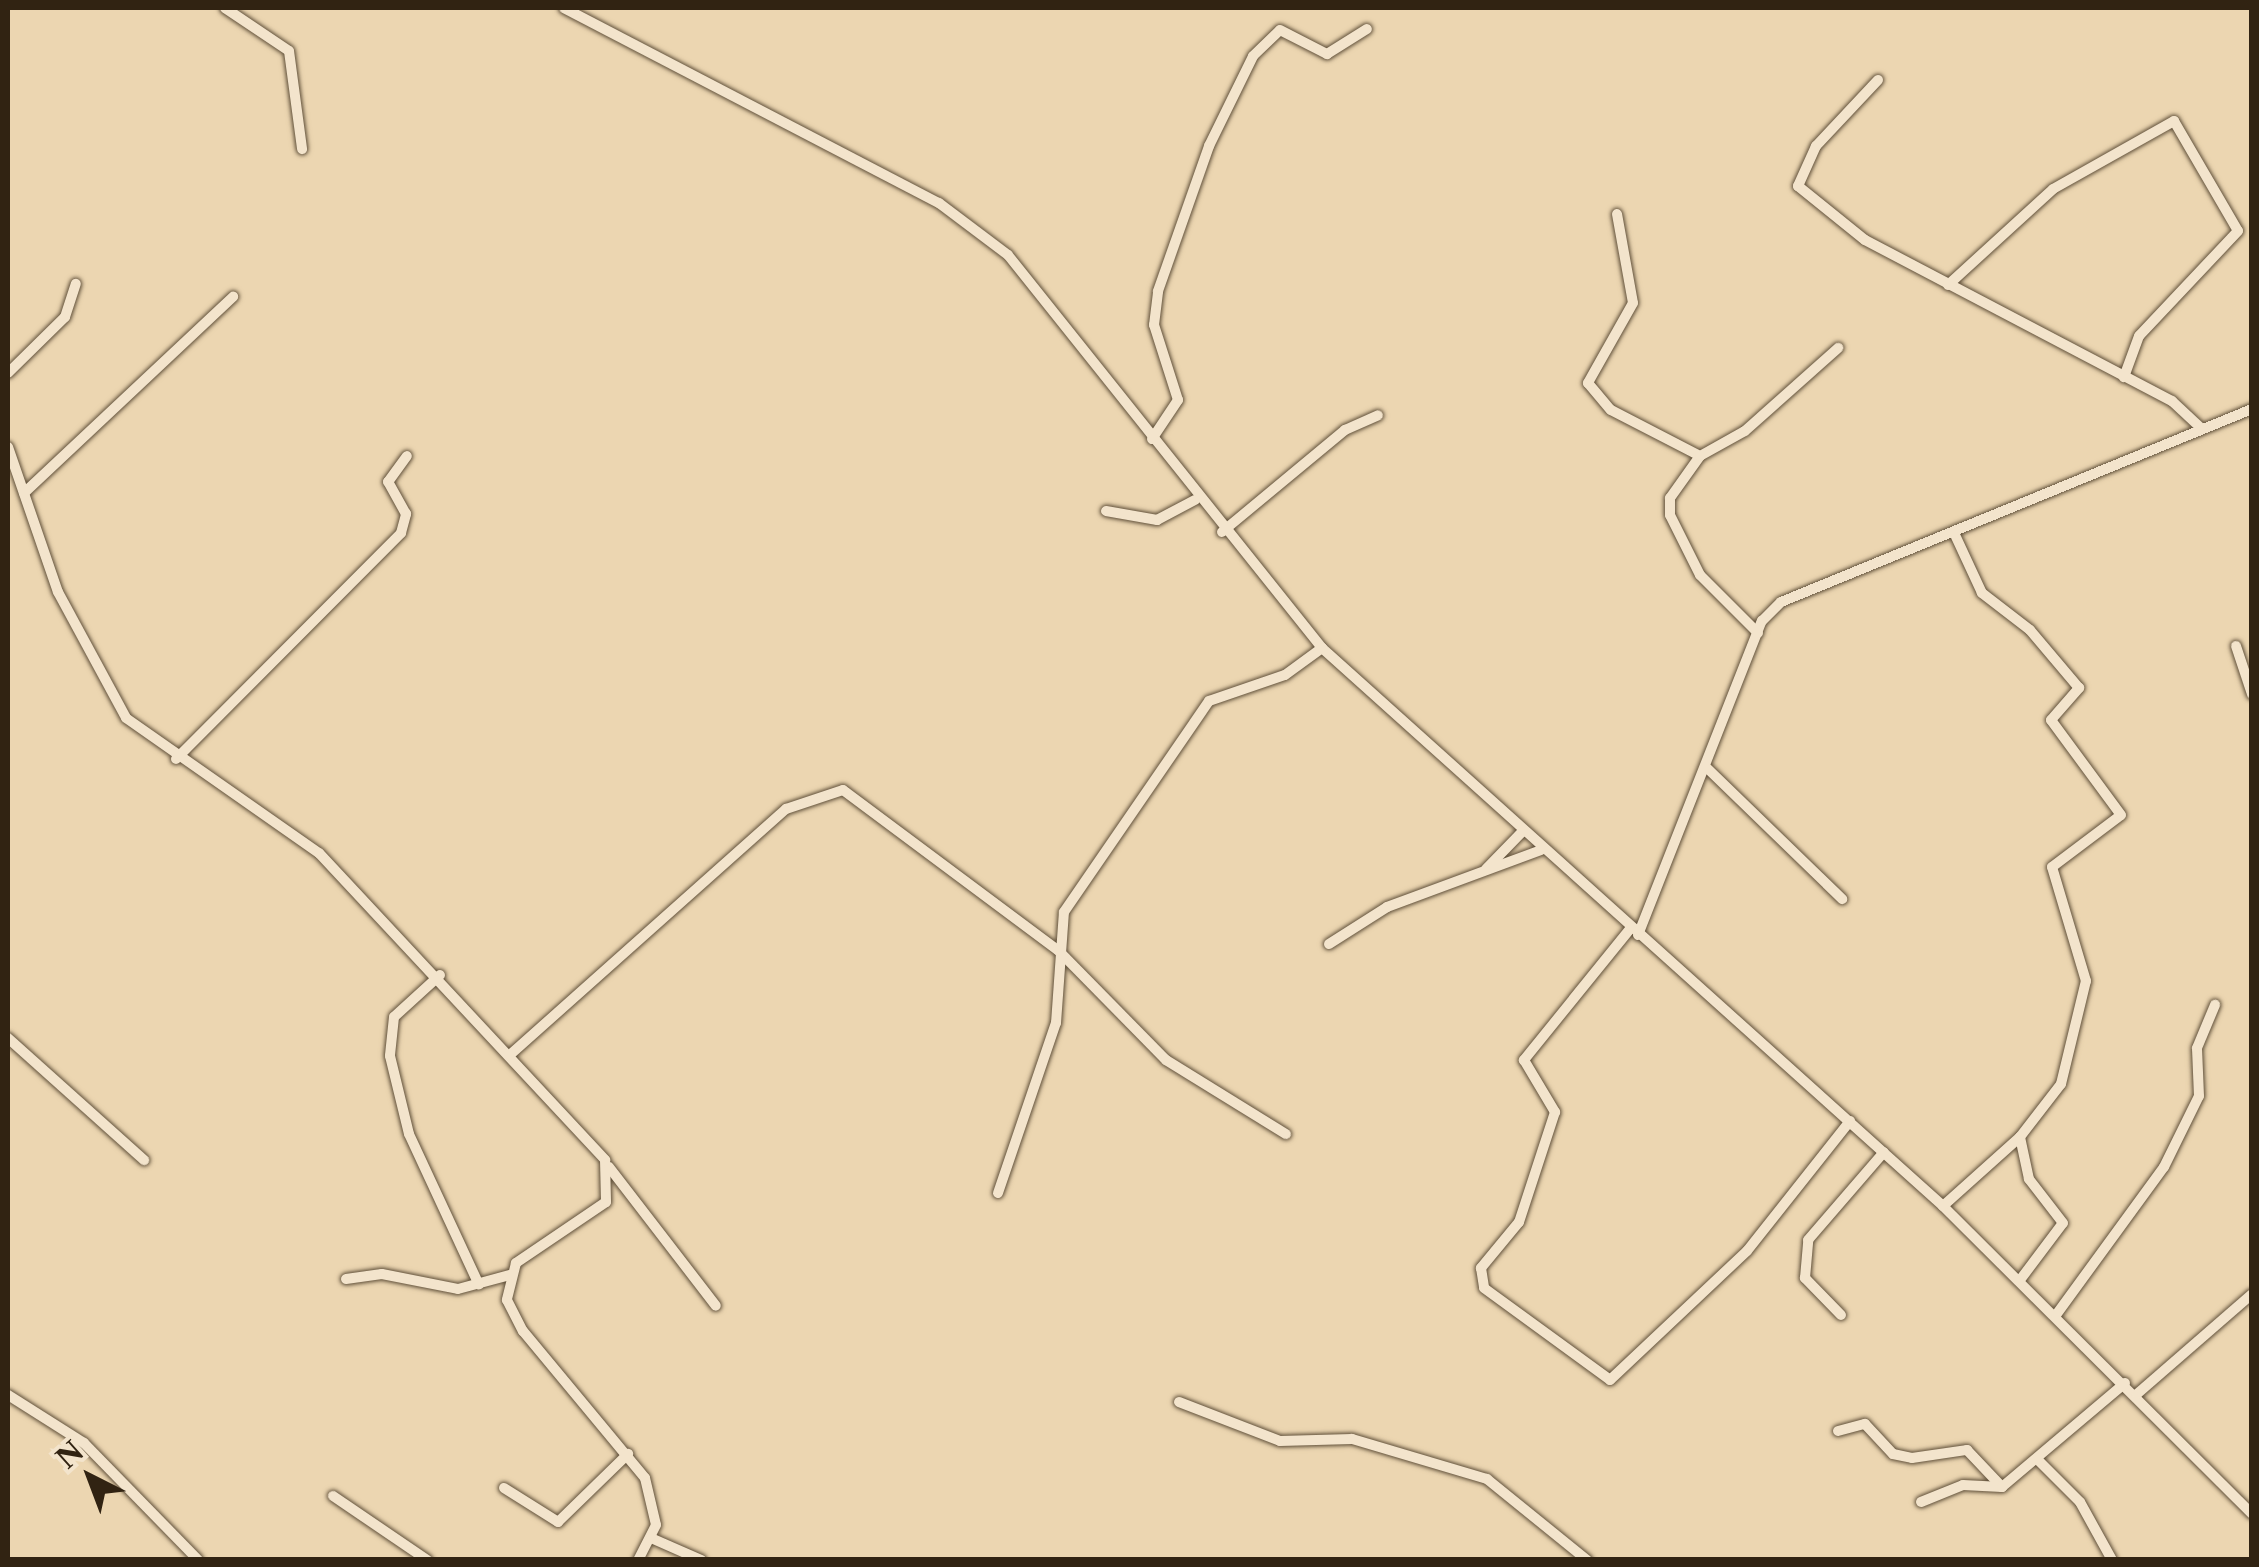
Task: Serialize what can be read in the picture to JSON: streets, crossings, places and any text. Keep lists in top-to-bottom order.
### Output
{
  "north": "top left"
}
